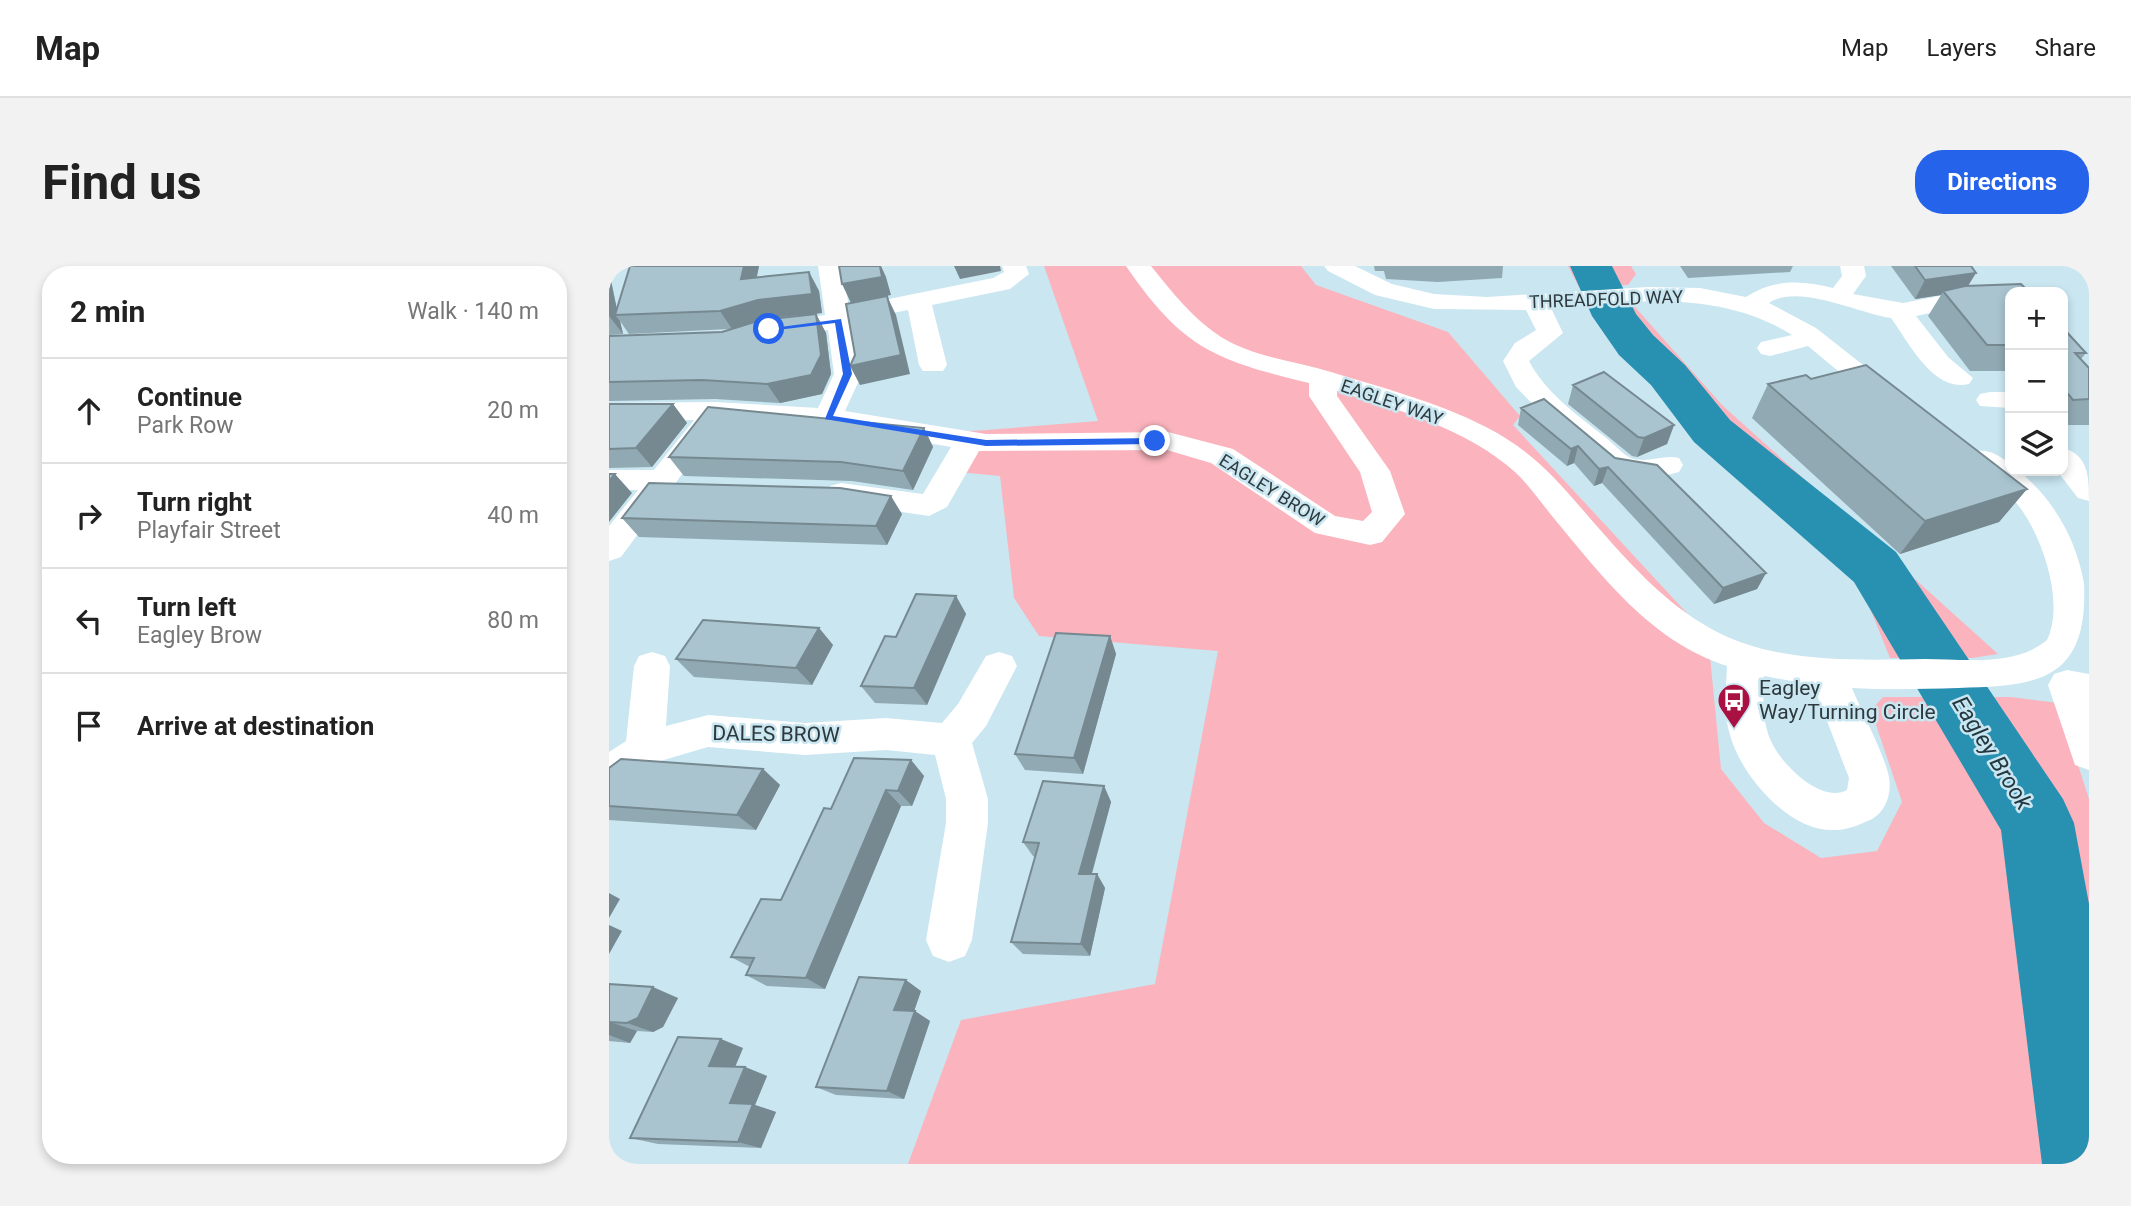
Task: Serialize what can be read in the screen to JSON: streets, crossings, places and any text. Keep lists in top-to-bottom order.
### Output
{
  "streets": {
    "street": [
      "THREADFOLD WAY",
      "EAGLEY WAY",
      "EAGLEY BROW",
      "DALES BROW"
    ]
  },
  "crossings": [
    ["EAGLEY WAY", "EAGLEY BROW"]
  ],
  "water": ["Eagley Brook"],
  "places": {
    "bus stop": ["Eagley Way/Turning Circle"]
  },
  "page": {
    "header": "Map",
    "nav": ["Map", "Layers", "Share"],
    "buttons": "Directions",
    "title": "Find us",
    "heading": ["2 min", "Walk · 140 m"],
    "map_buttons": ["+", "−"],
    "list": [
      ["Continue", "Park Row", "20 m"],
      ["Turn right", "Playfair Street", "40 m"],
      ["Turn left", "Eagley Brow", "80 m"],
      "Arrive at destination"
    ]
  }
}
